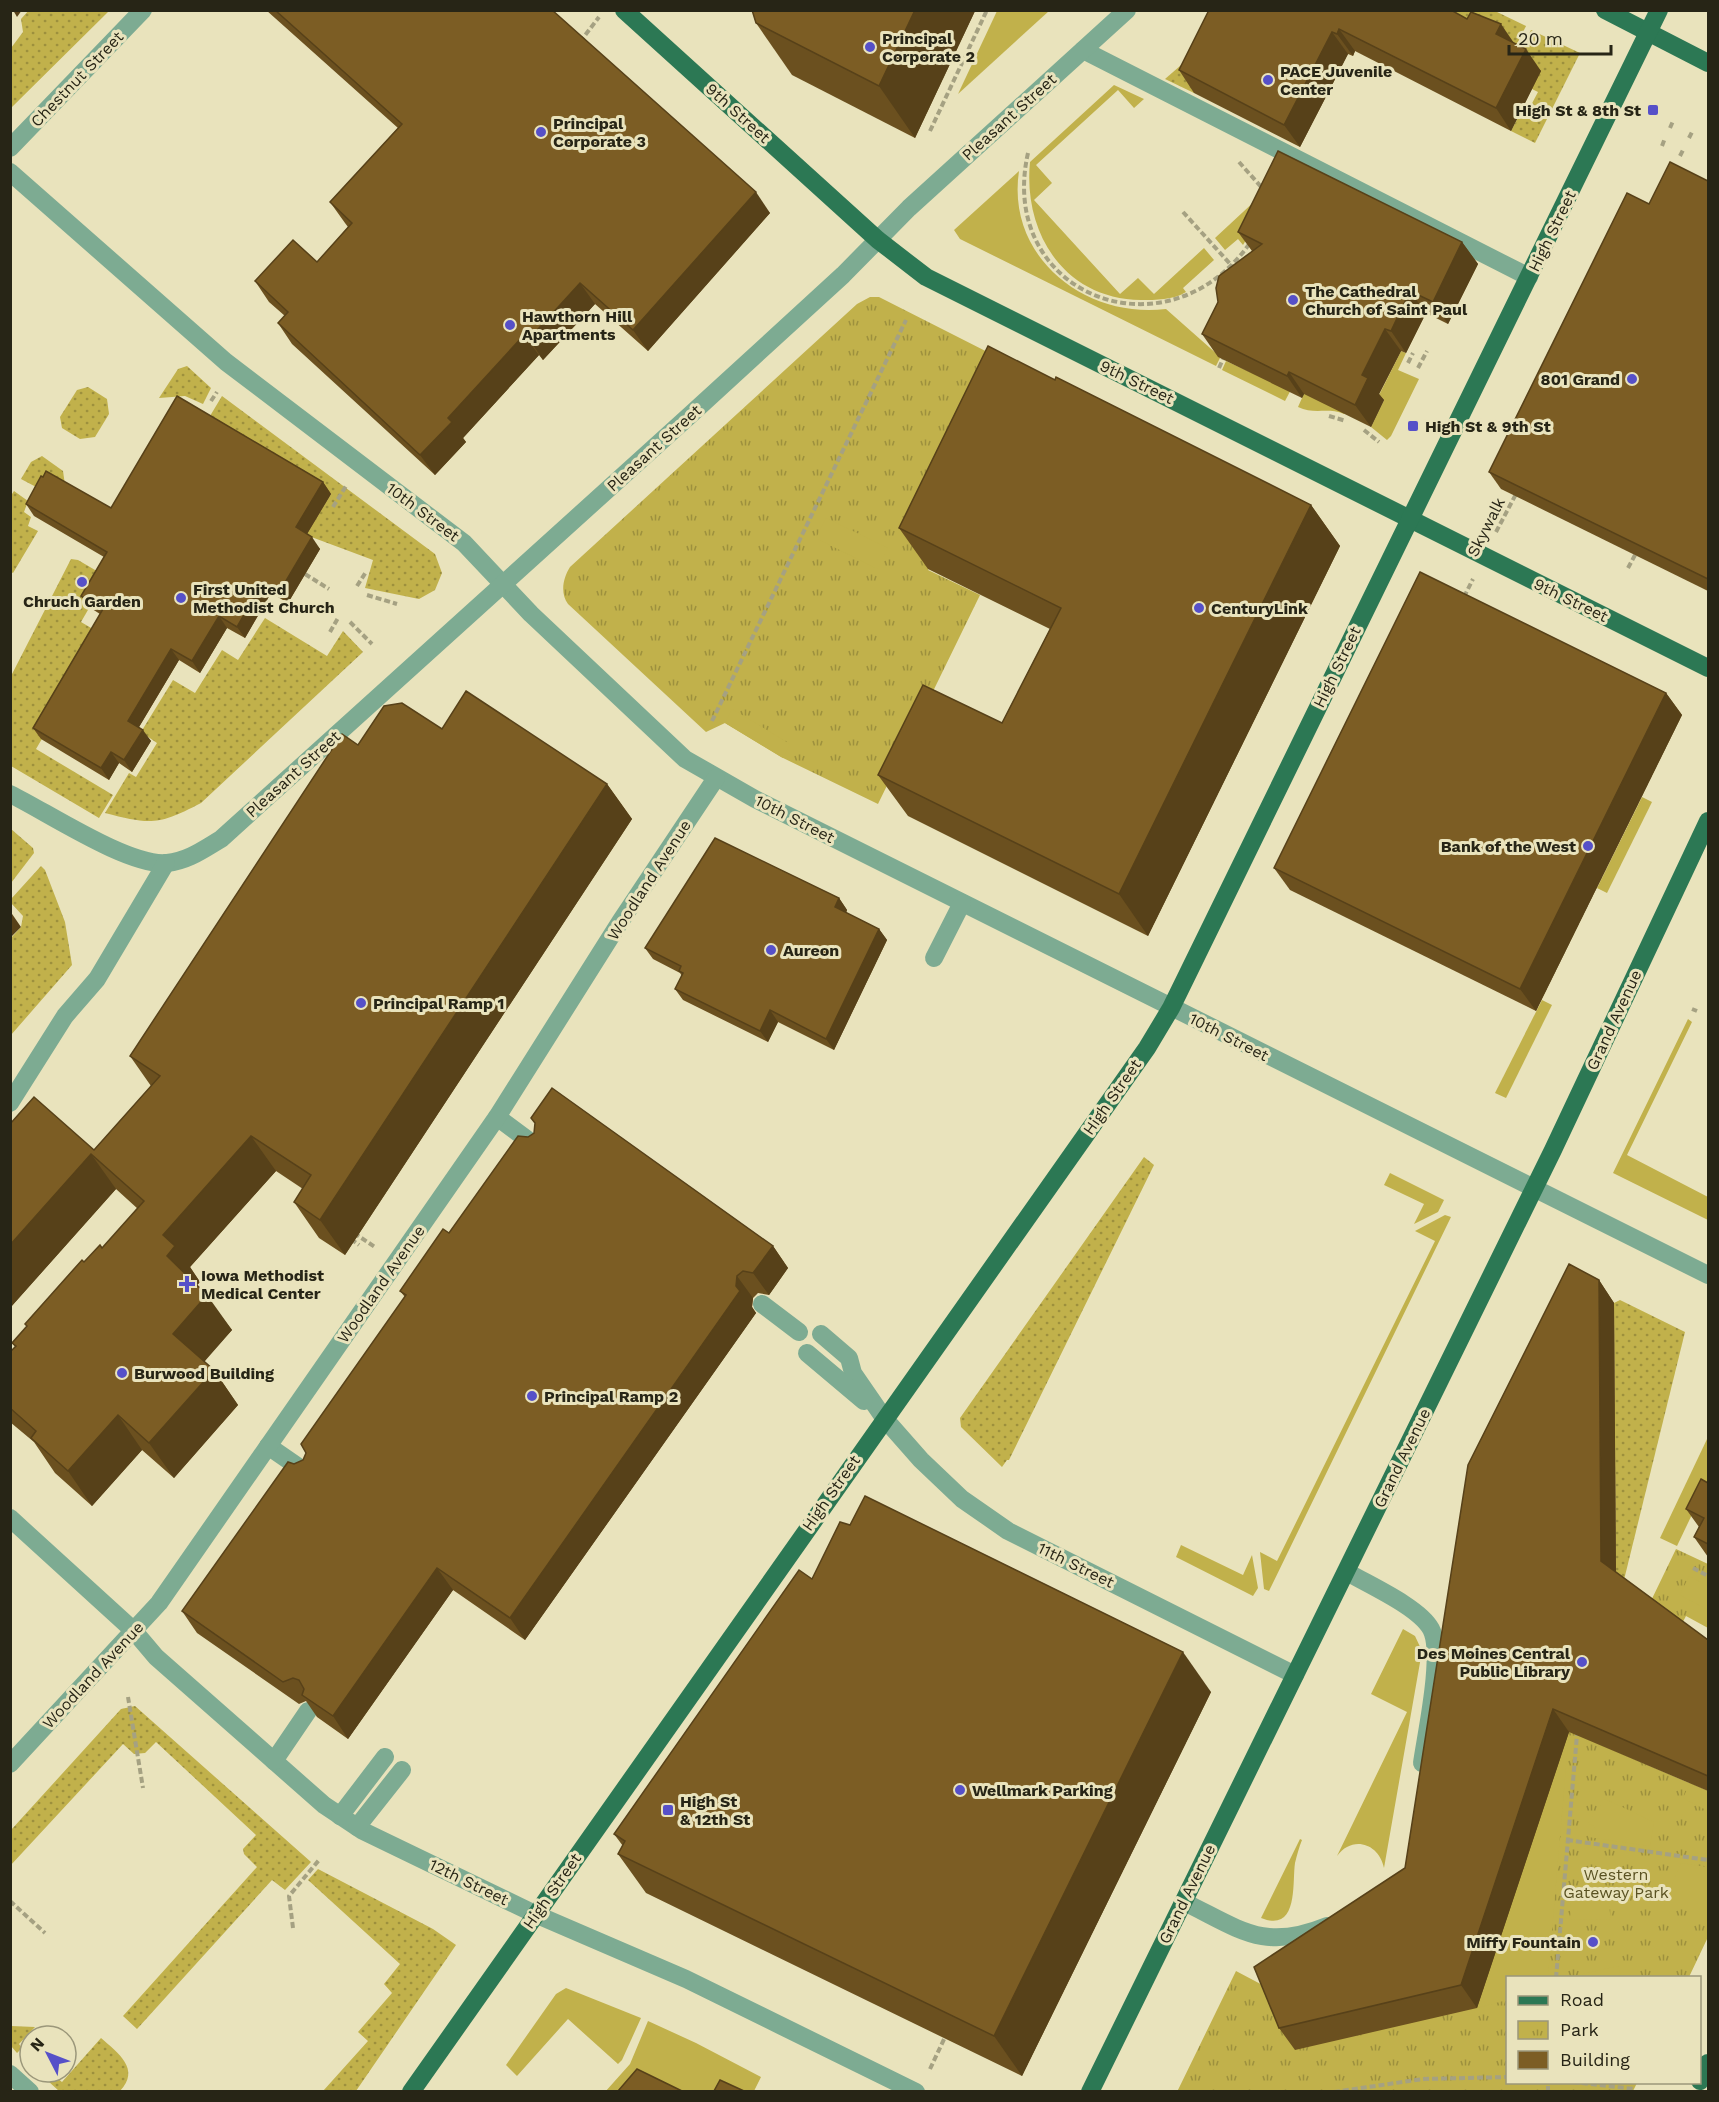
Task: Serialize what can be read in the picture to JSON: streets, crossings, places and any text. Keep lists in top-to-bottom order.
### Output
{
  "streets": {
    "main road": ["9th Street", "High Street", "Grand Avenue"],
    "street": [
      "Chestnut Street",
      "Pleasant Street",
      "10th Street",
      "Woodland Avenue",
      "11th Street",
      "12th Street"
    ],
    "path": ["Skywalk"]
  },
  "crossings": [
    ["9th Street", "Pleasant Street"],
    ["9th Street", "High Street"],
    ["Pleasant Street", "10th Street"],
    ["High Street", "10th Street"],
    ["High Street", "11th Street"],
    ["High Street", "12th Street"],
    ["10th Street", "Woodland Avenue"],
    ["10th Street", "Grand Avenue"],
    ["Woodland Avenue", "12th Street"],
    ["Grand Avenue", "11th Street"]
  ],
  "parks": ["Western Gateway Park"],
  "places": {
    "other": [
      "Principal Corporate 2",
      "PACE Juvenile Center",
      "Principal Corporate 3",
      "The Cathedral Church of Saint Paul",
      "Hawthorn Hill Apartments",
      "801 Grand",
      "Chruch Garden",
      "First United Methodist Church",
      "CenturyLink",
      "Bank of the West",
      "Aureon",
      "Principal Ramp 1",
      "Burwood Building",
      "Principal Ramp 2",
      "Des Moines Central Public Library",
      "Wellmark Parking",
      "Miffy Fountain"
    ],
    "transit": ["High St & 8th St", "High St & 9th St", "High St & 12th St"],
    "health": ["Iowa Methodist Medical Center"]
  },
  "legend": ["Road", "Park", "Building"],
  "scale_bar": "20 m",
  "north": "top left"
}
